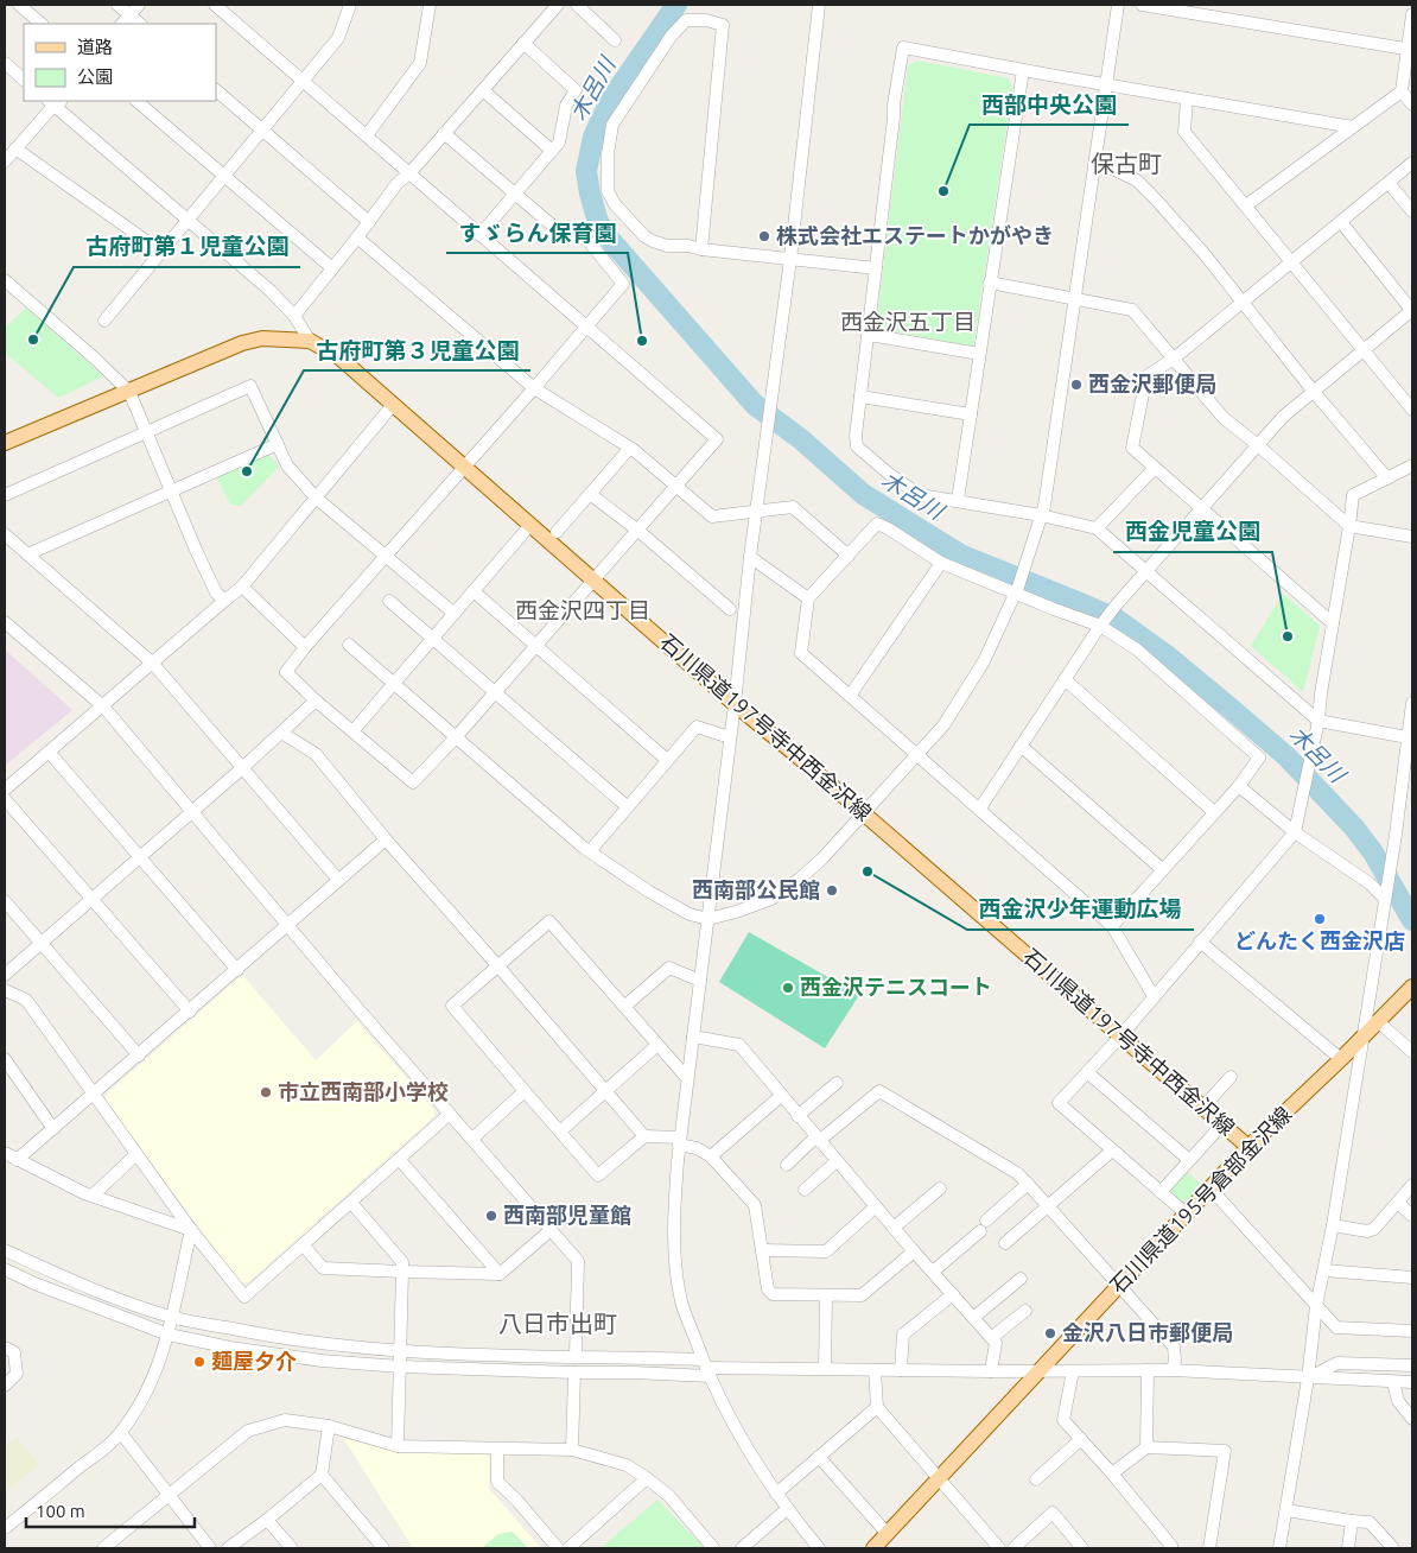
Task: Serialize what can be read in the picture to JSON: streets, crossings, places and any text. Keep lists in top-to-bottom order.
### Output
{
  "streets": {
    "main road": ["石川県道197号寺中西金沢線", "石川県道195号倉部金沢線"]
  },
  "crossings": [
    ["石川県道197号寺中西金沢線", "石川県道195号倉部金沢線"]
  ],
  "districts": [
    "保古町",
    "西金沢五丁目",
    "西金沢四丁目",
    "八日市出町"
  ],
  "water": ["木呂川"],
  "places": [
    "西部中央公園",
    "株式会社エステートかがやき",
    "古府町第１児童公園",
    "すゞらん保育園",
    "西金沢郵便局",
    "古府町第３児童公園",
    "西金児童公園",
    "西金沢少年運動広場",
    "西南部公民館",
    "どんたく西金沢店",
    "西金沢テニスコート",
    "市立西南部小学校",
    "西南部児童館",
    "金沢八日市郵便局",
    "麺屋夕介"
  ],
  "legend": ["道路", "公園"],
  "scale_bar": "100 m"
}
